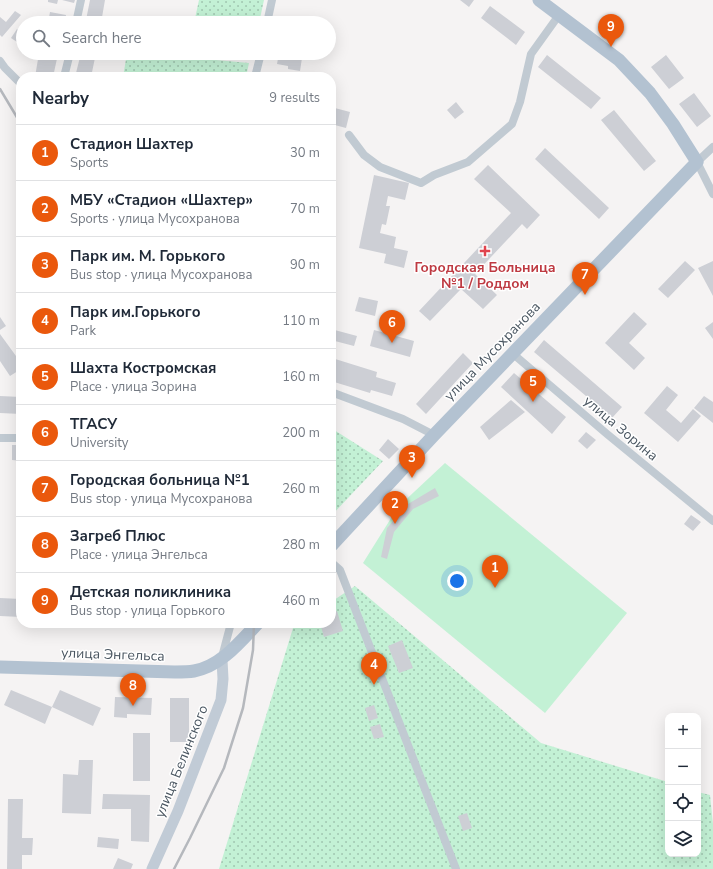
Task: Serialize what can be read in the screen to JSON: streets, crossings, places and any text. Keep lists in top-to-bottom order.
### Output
{
  "streets": {
    "main road": ["улица Мусохранова", "улица Энгельса"],
    "street": ["улица Зорина", "улица Белинского"]
  },
  "crossings": [
    ["улица Мусохранова", "улица Зорина"],
    ["улица Энгельса", "улица Белинского"]
  ],
  "places": {
    "health": ["Городская Больница №1 / Роддом"]
  },
  "page": {
    "pins": [
      "9",
      "7",
      "6",
      "5",
      "3",
      "2",
      "1",
      "4",
      "8"
    ],
    "search": "Search here",
    "heading": ["Nearby", "9 results"],
    "list": [
      {
        "mark": "1",
        "name": "Стадион Шахтер",
        "note": "Sports",
        "value": "30 m"
      },
      {
        "mark": "2",
        "name": "МБУ «Стадион «Шахтер»",
        "note": "Sports · улица Мусохранова",
        "value": "70 m"
      },
      {
        "mark": "3",
        "name": "Парк им. М. Горького",
        "note": "Bus stop · улица Мусохранова",
        "value": "90 m"
      },
      {
        "mark": "4",
        "name": "Парк им.Горького",
        "note": "Park",
        "value": "110 m"
      },
      {
        "mark": "5",
        "name": "Шахта Костромская",
        "note": "Place · улица Зорина",
        "value": "160 m"
      },
      {
        "mark": "6",
        "name": "ТГАСУ",
        "note": "University",
        "value": "200 m"
      },
      {
        "mark": "7",
        "name": "Городская больница №1",
        "note": "Bus stop · улица Мусохранова",
        "value": "260 m"
      },
      {
        "mark": "8",
        "name": "Загреб Плюс",
        "note": "Place · улица Энгельса",
        "value": "280 m"
      },
      {
        "mark": "9",
        "name": "Детская поликлиника",
        "note": "Bus stop · улица Горького",
        "value": "460 m"
      }
    ],
    "map_buttons": ["+", "−"]
  }
}
